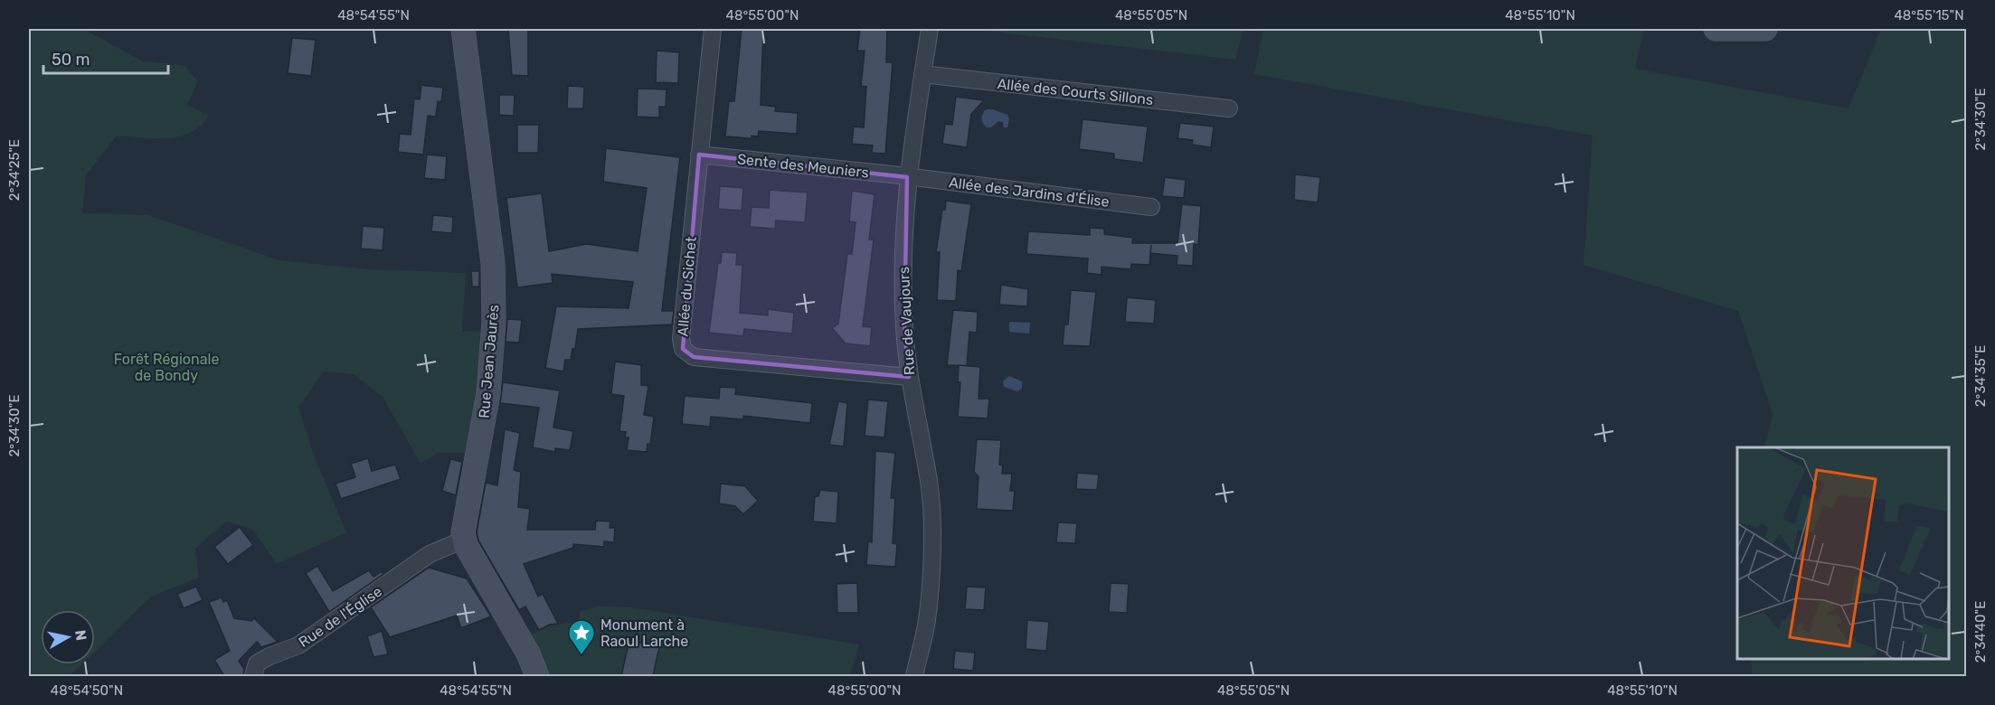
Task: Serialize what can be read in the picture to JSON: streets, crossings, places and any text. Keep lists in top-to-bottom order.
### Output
{
  "streets": {
    "street": [
      "Allée des Courts Sillons",
      "Sente des Meuniers",
      "Allée des Jardins d'Élise",
      "Allée du Sichet",
      "Rue de Vaujours",
      "Rue Jean Jaurès",
      "Rue de l'Église"
    ]
  },
  "crossings": [
    ["Allée des Courts Sillons", "Rue de Vaujours"],
    ["Sente des Meuniers", "Allée des Jardins d'Élise"],
    ["Sente des Meuniers", "Allée du Sichet"],
    ["Sente des Meuniers", "Rue de Vaujours"],
    ["Allée des Jardins d'Élise", "Rue de Vaujours"],
    ["Allée du Sichet", "Rue de Vaujours"],
    ["Rue Jean Jaurès", "Rue de l'Église"]
  ],
  "parks": ["Forêt Régionale de Bondy"],
  "places": {
    "place": ["Monument à Raoul Larche"]
  },
  "scale_bar": "50 m",
  "north": "right",
  "coordinates": [
    "48°54'55\"N",
    "48°55'00\"N",
    "48°55'05\"N",
    "48°55'10\"N",
    "48°55'15\"N",
    "2°34'30\"E",
    "2°34'25\"E",
    "2°34'35\"E",
    "2°34'40\"E",
    "48°54'50\"N"
  ]
}
